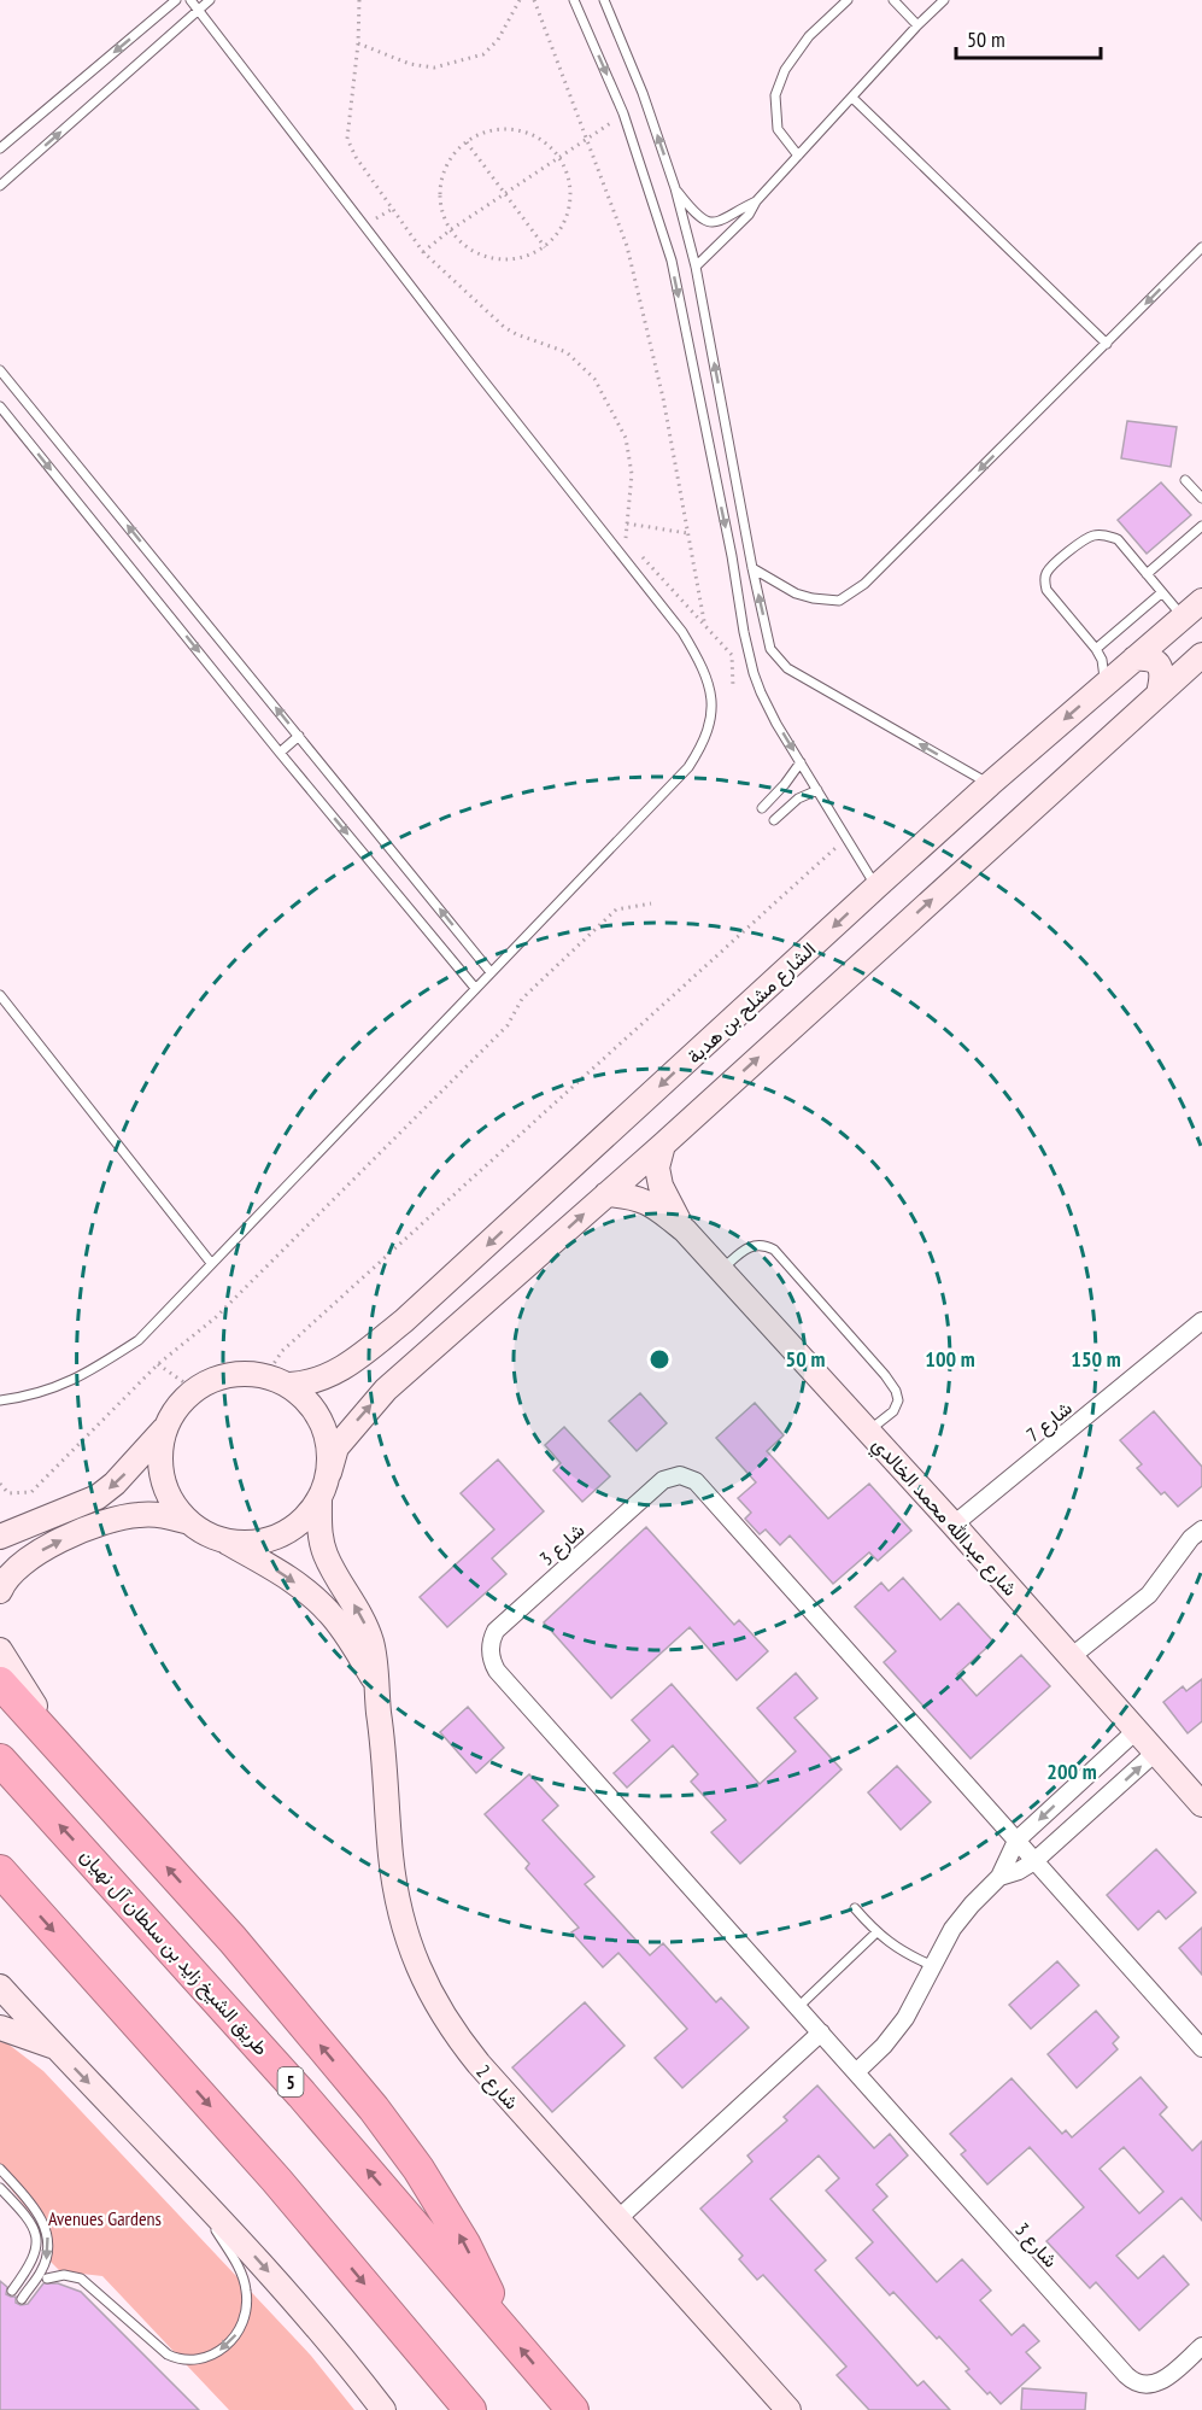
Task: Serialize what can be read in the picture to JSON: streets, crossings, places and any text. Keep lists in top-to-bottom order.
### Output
{
  "streets": {
    "highway": ["طريق الشيخ زايد بن سلطان آل نهيان", "5"],
    "street": [
      "الشارع مشلح بن هدبة",
      "شارع 7",
      "شارع عبدالله محمد الخالدي",
      "شارع 3",
      "شارع 2"
    ]
  },
  "crossings": [
    ["الشارع مشلح بن هدبة", "شارع 2"],
    ["شارع 7", "شارع عبدالله محمد الخالدي"]
  ],
  "parks": ["Avenues Gardens"],
  "scale_bar": "50 m",
  "rings": [
    "50 m",
    "100 m",
    "150 m",
    "200 m"
  ]
}
